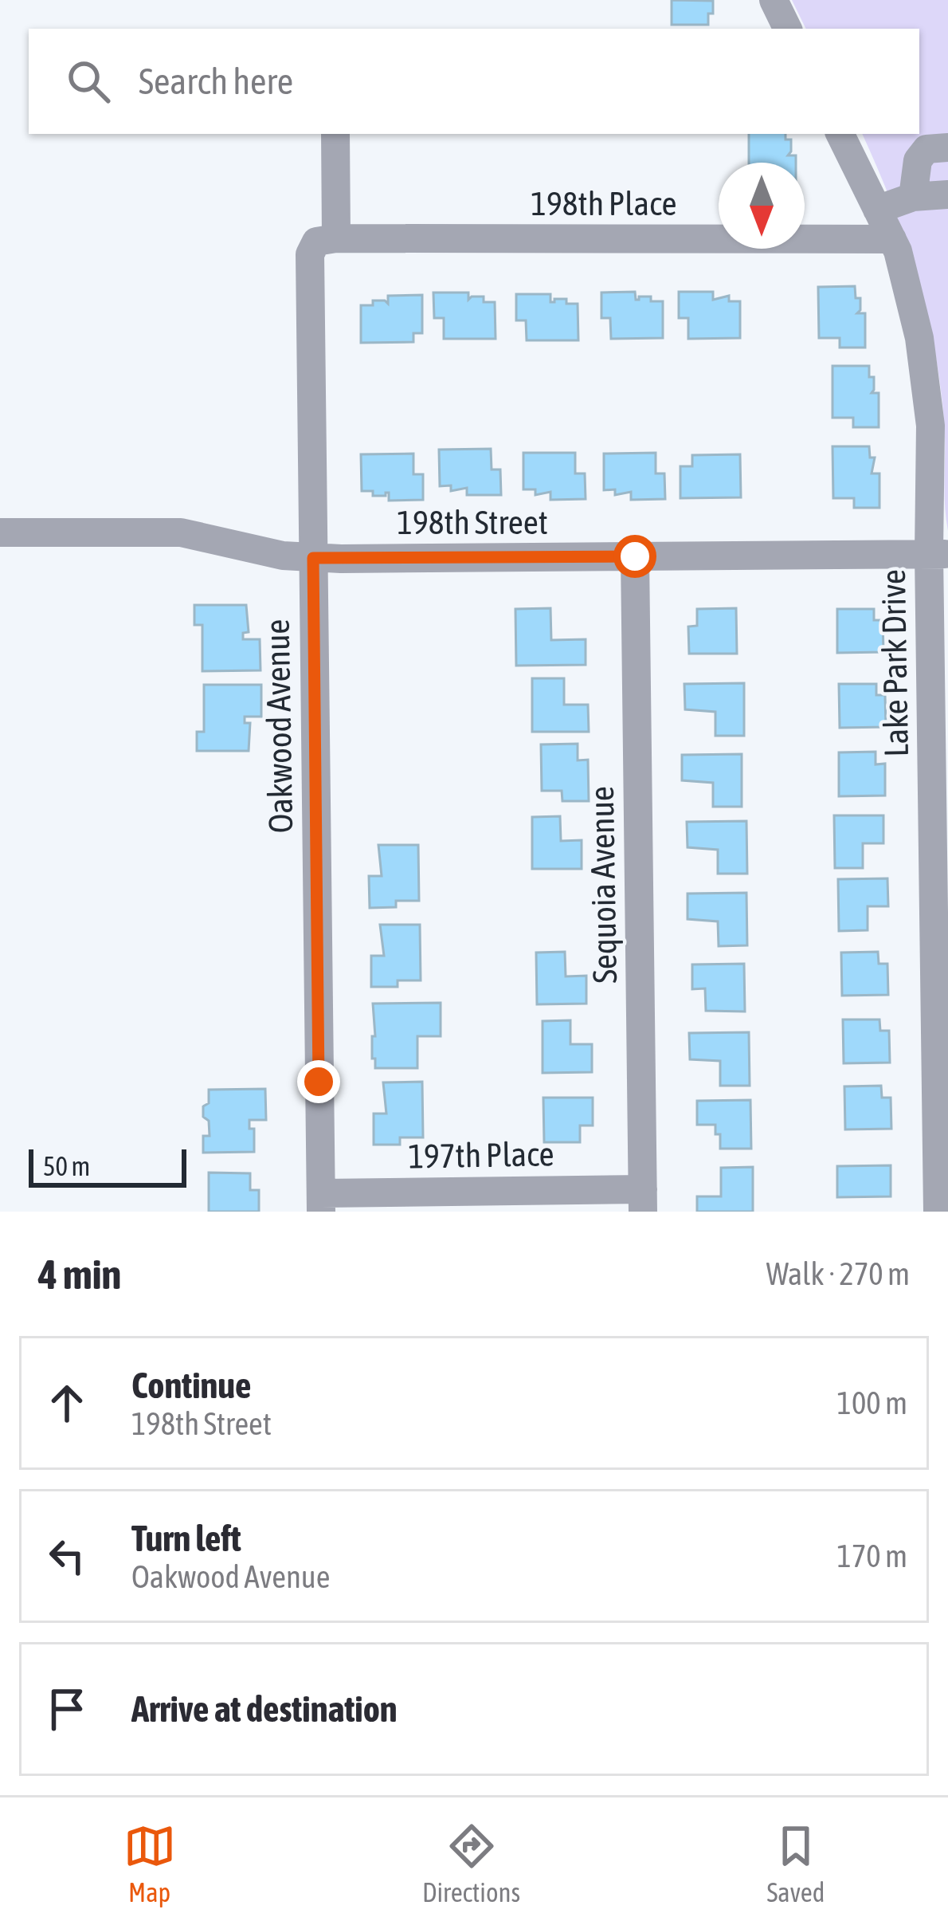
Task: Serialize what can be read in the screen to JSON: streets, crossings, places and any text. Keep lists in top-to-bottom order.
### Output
{
  "streets": {
    "street": [
      "198th Place",
      "198th Street",
      "Lake Park Drive",
      "Oakwood Avenue",
      "Sequoia Avenue",
      "197th Place"
    ]
  },
  "crossings": [
    ["198th Place", "Lake Park Drive"],
    ["198th Place", "Oakwood Avenue"],
    ["198th Street", "Lake Park Drive"],
    ["198th Street", "Oakwood Avenue"],
    ["198th Street", "Sequoia Avenue"],
    ["Oakwood Avenue", "197th Place"],
    ["Sequoia Avenue", "197th Place"]
  ],
  "scale_bar": "50 m",
  "north": "bottom",
  "page": {
    "search": "Search here",
    "scale": "50 m",
    "heading": ["4 min", "Walk · 270 m"],
    "list": [
      ["Continue", "198th Street", "100 m"],
      ["Turn left", "Oakwood Avenue", "170 m"],
      "Arrive at destination"
    ],
    "nav": ["Map", "Directions", "Saved"]
  }
}
